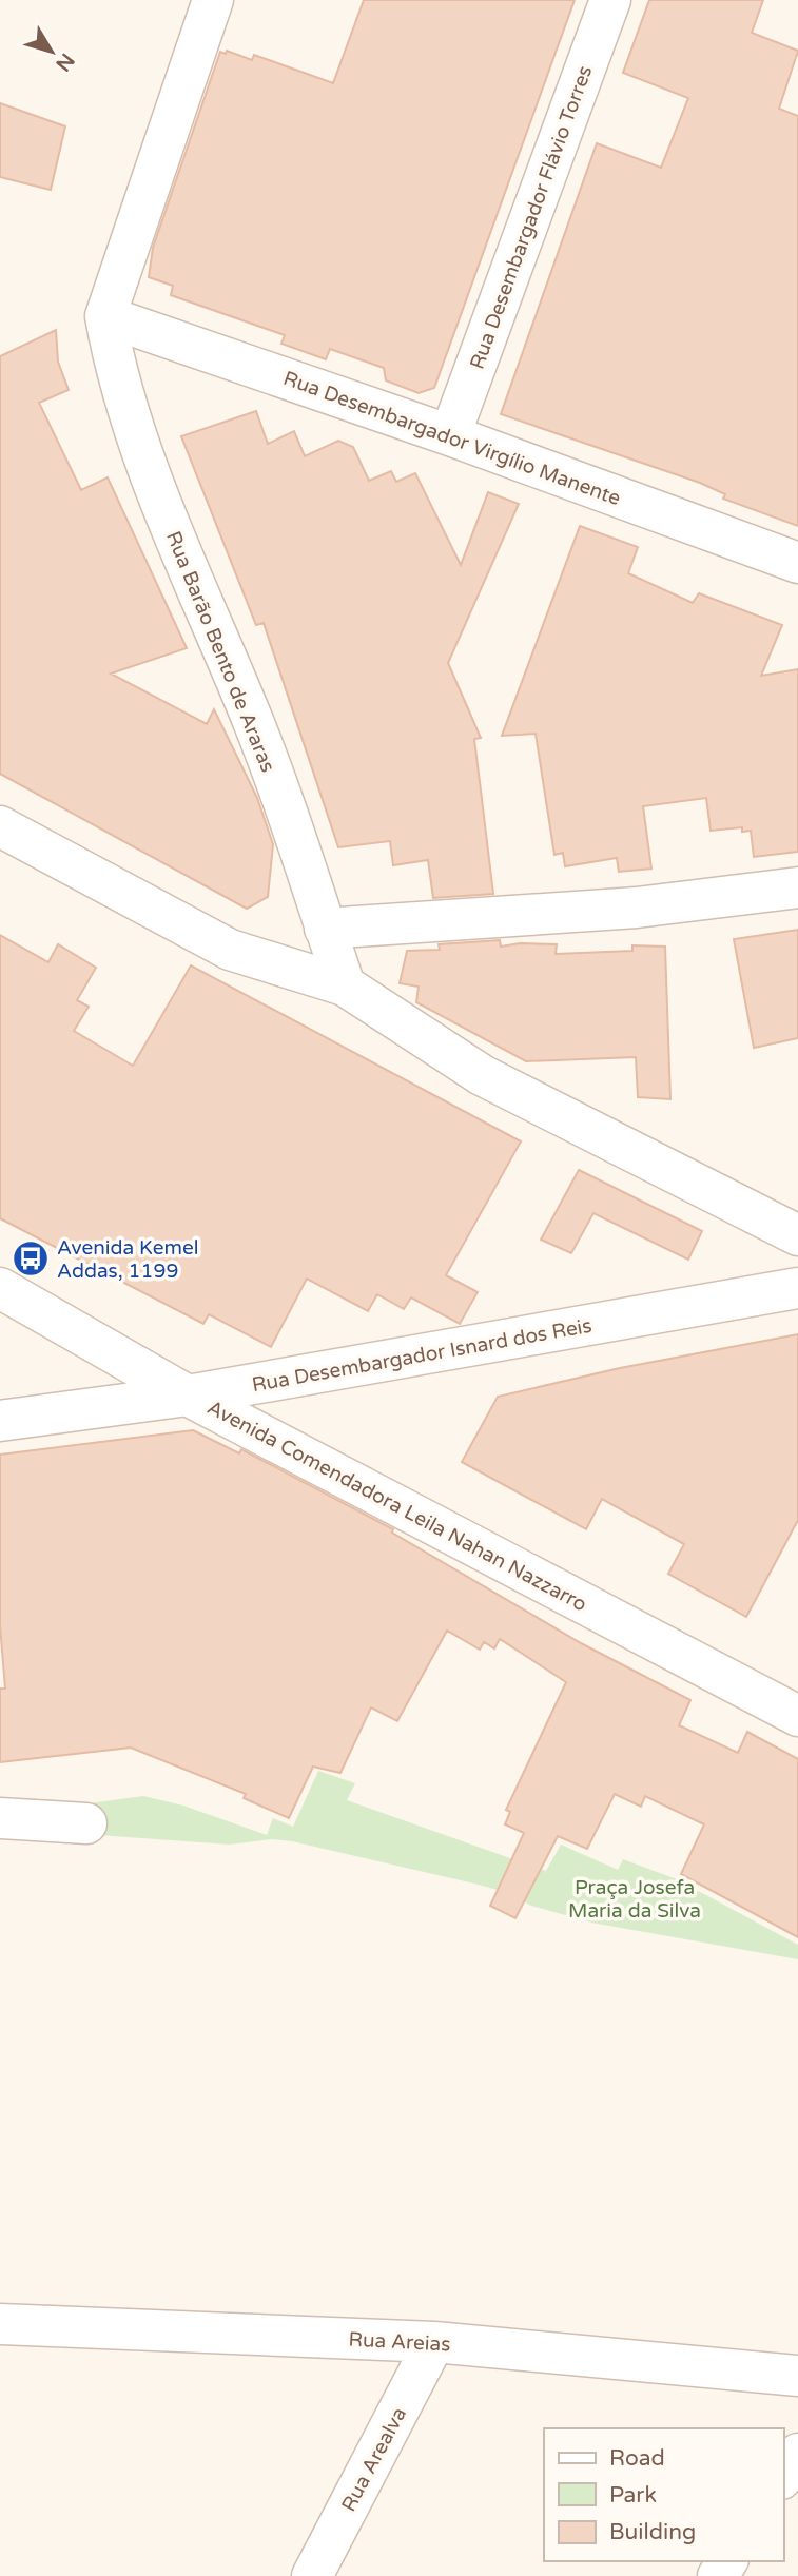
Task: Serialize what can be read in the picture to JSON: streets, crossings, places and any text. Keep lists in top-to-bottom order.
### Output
{
  "streets": {
    "street": [
      "Rua Desembargador Flávio Torres",
      "Rua Desembargador Virgílio Manente",
      "Rua Barão Bento de Araras",
      "Rua Desembargador Isnard dos Reis",
      "Avenida Comendadora Leila Nahan Nazzarro",
      "Rua Areias",
      "Rua Arealva"
    ]
  },
  "crossings": [
    ["Rua Desembargador Flávio Torres", "Rua Desembargador Virgílio Manente"],
    ["Rua Desembargador Virgílio Manente", "Rua Barão Bento de Araras"],
    ["Rua Desembargador Isnard dos Reis", "Avenida Comendadora Leila Nahan Nazzarro"],
    ["Rua Areias", "Rua Arealva"]
  ],
  "parks": ["Praça Josefa Maria da Silva"],
  "places": {
    "bus stop": ["Avenida Kemel Addas, 1199"]
  },
  "legend": ["Road", "Park", "Building"],
  "north": "bottom right"
}
